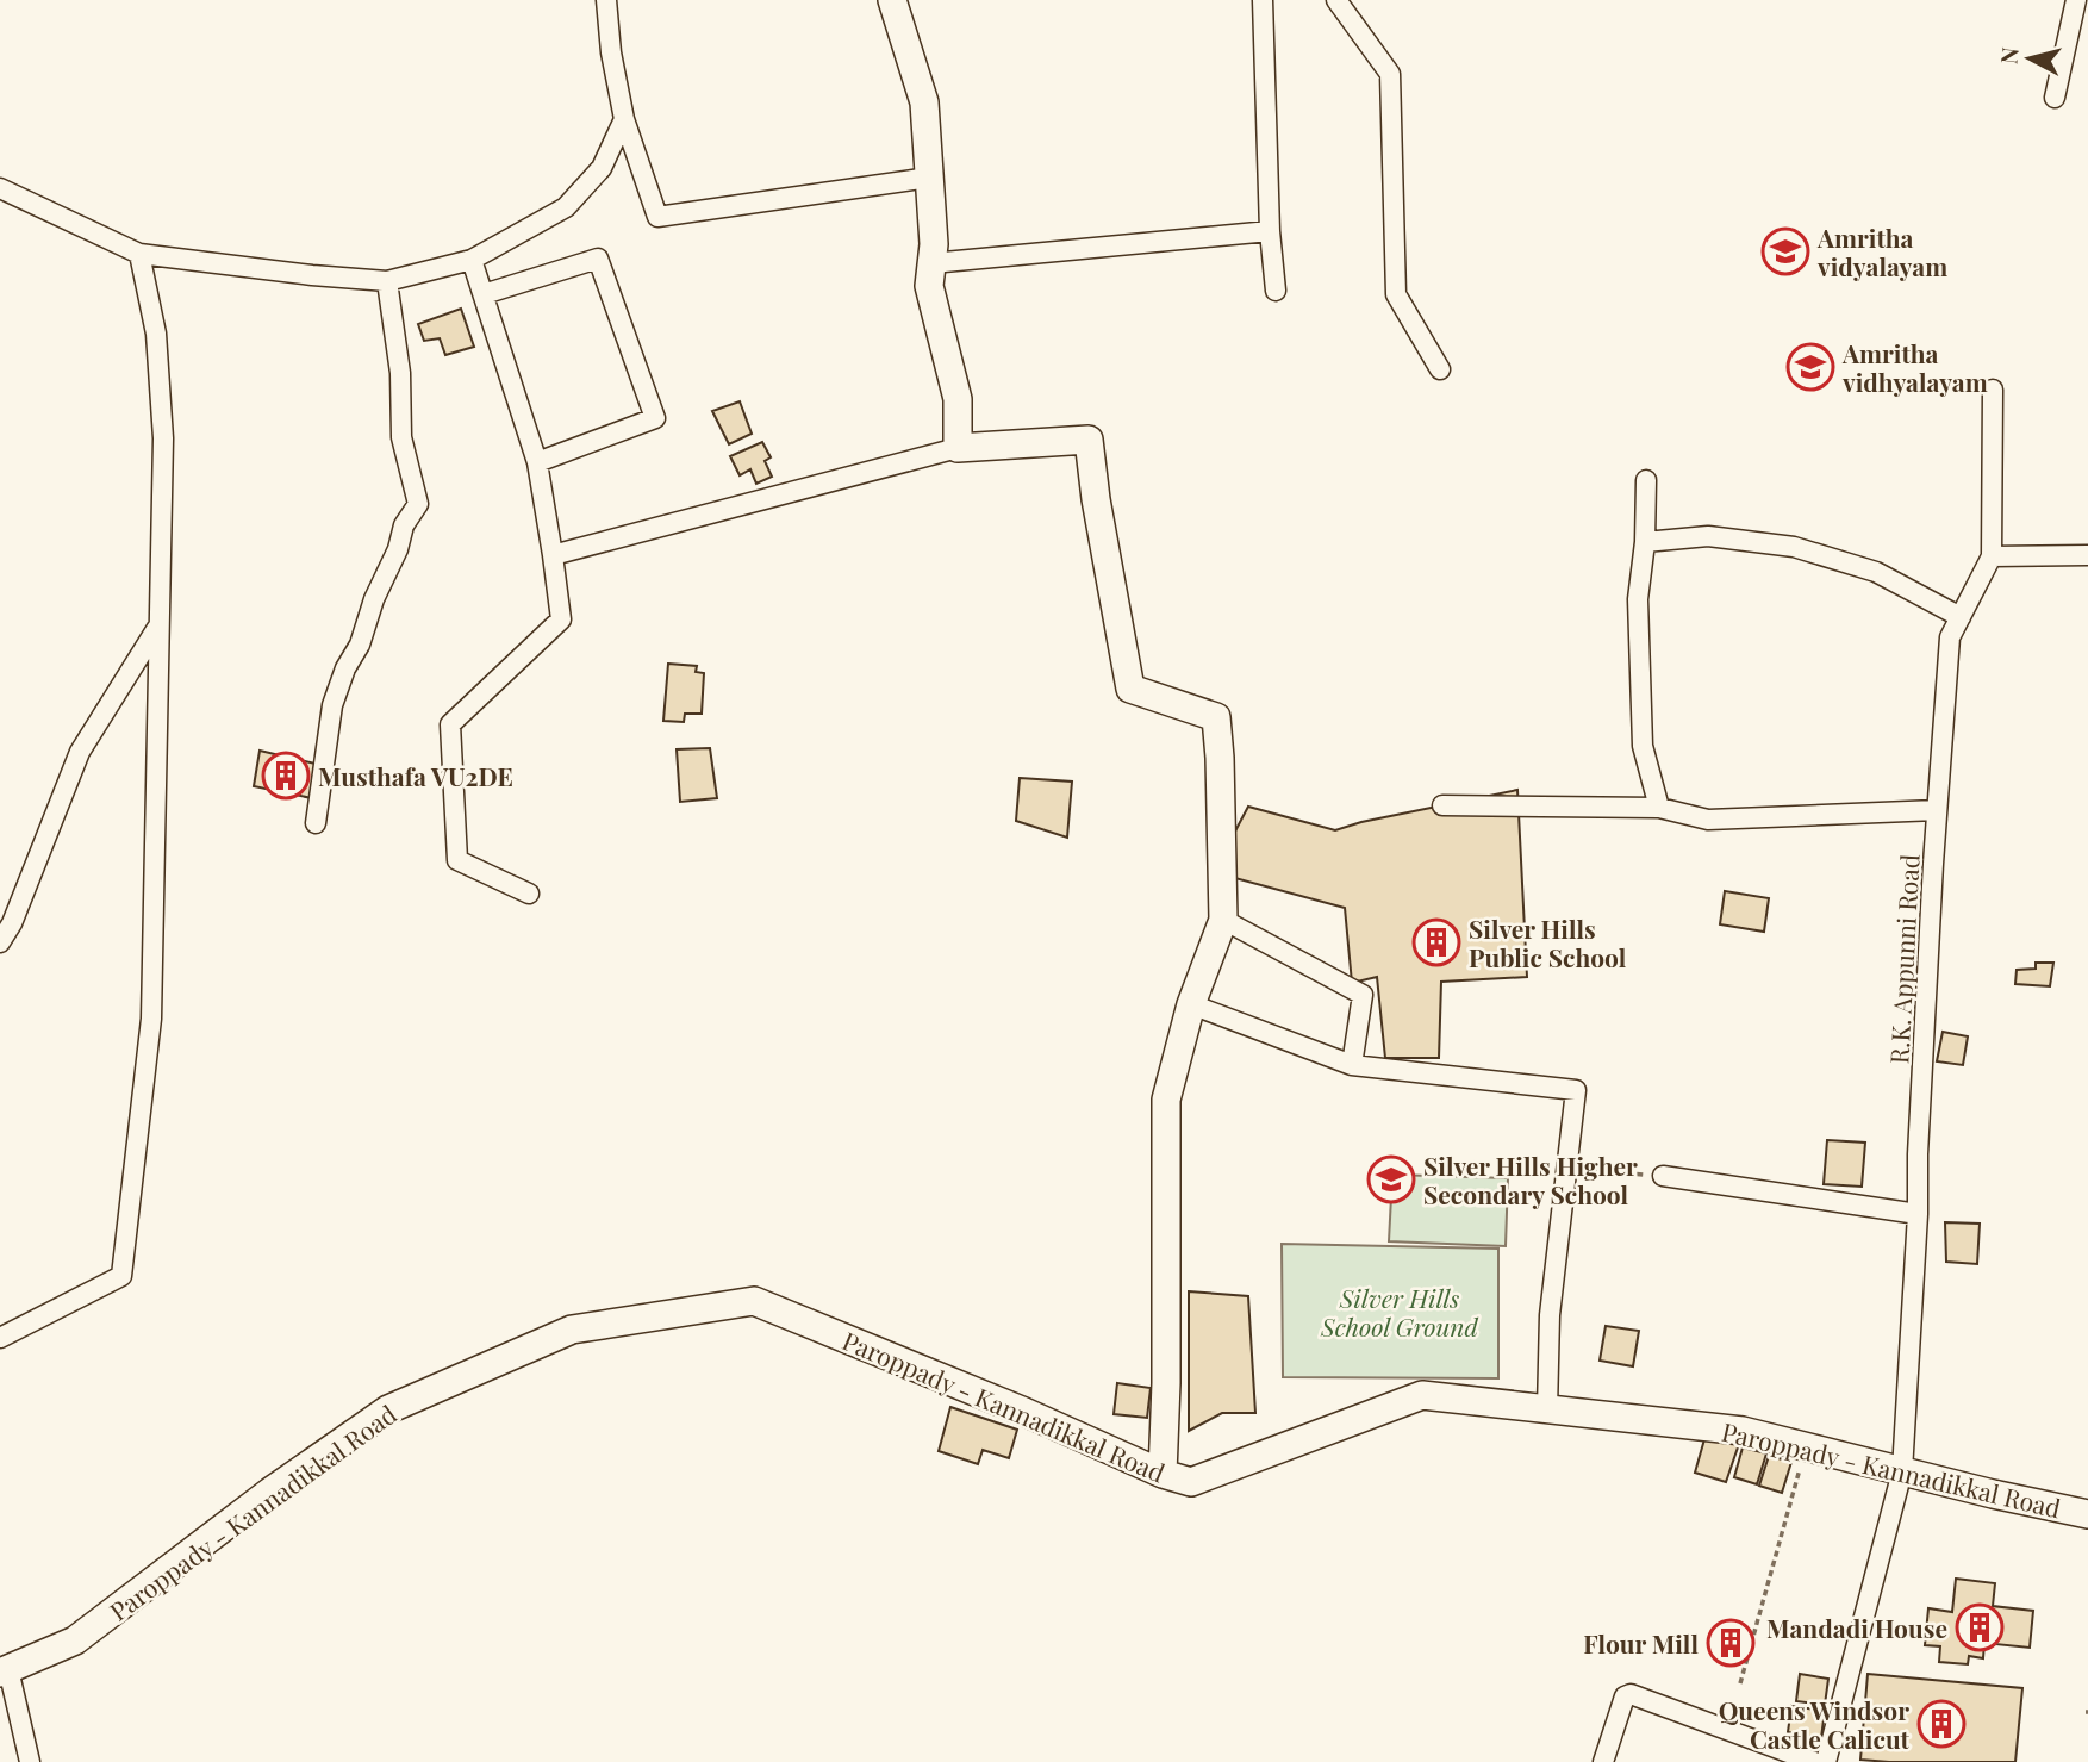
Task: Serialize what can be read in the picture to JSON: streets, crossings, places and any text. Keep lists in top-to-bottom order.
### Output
{
  "streets": {
    "main road": ["Paroppady - Kannadikkal Road"],
    "street": ["R.K. Appunni Road"]
  },
  "crossings": [
    ["R.K. Appunni Road", "Paroppady - Kannadikkal Road"]
  ],
  "parks": ["Silver Hills School Ground"],
  "places": {
    "school or university": ["Amritha vidyalayam", "Amritha vidhyalayam", "Silver Hills Higher Secondary School"],
    "building": [
      "Musthafa VU2DE",
      "Silver Hills Public School",
      "Mandadi House",
      "Flour Mill",
      "Queens Windsor Castle Calicut"
    ]
  },
  "north": "left"
}
